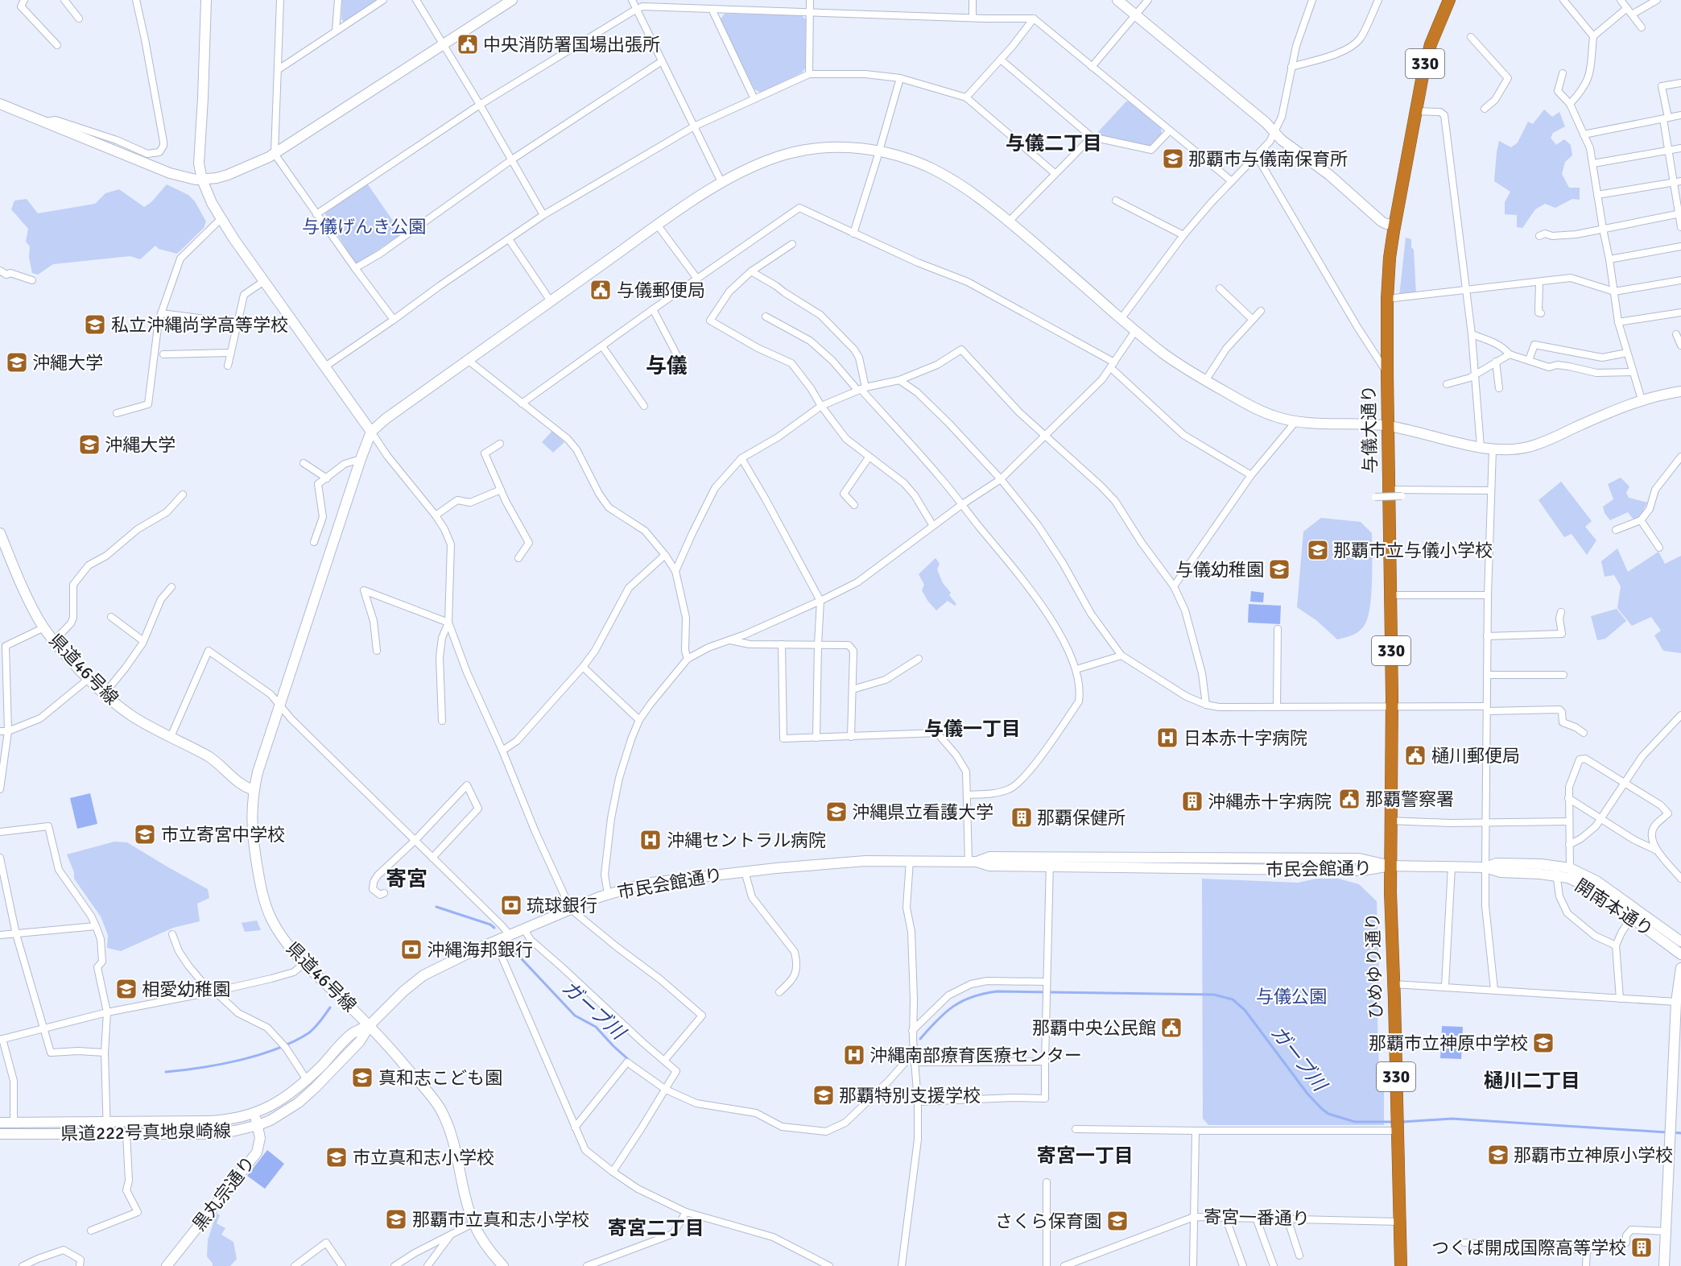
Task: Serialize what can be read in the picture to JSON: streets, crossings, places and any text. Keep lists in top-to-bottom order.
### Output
{
  "streets": {
    "highway": ["330", "与儀大通り", "ひめゆり通り"],
    "main road": [
      "県道46号線",
      "市民会館通り",
      "開南本通り",
      "県道222号真地泉崎線",
      "黒丸宗通り"
    ],
    "street": ["寄宮一番通り"]
  },
  "crossings": [
    ["与儀大通り", "市民会館通り"],
    ["与儀大通り", "開南本通り"],
    ["与儀大通り", "ひめゆり通り"],
    ["県道46号線", "市民会館通り"],
    ["県道46号線", "県道222号真地泉崎線"],
    ["市民会館通り", "開南本通り"],
    ["市民会館通り", "ひめゆり通り"],
    ["市民会館通り", "県道222号真地泉崎線"],
    ["開南本通り", "ひめゆり通り"],
    ["ひめゆり通り", "寄宮一番通り"],
    ["県道222号真地泉崎線", "黒丸宗通り"]
  ],
  "districts": [
    "与儀二丁目",
    "与儀",
    "与儀一丁目",
    "寄宮",
    "樋川二丁目",
    "寄宮一丁目",
    "寄宮二丁目"
  ],
  "water": ["ガーブ川"],
  "parks": ["与儀げんき公園", "与儀公園"],
  "places": {
    "public building": [
      "中央消防署国場出張所",
      "与儀郵便局",
      "樋川郵便局",
      "那覇警察署",
      "那覇中央公民館"
    ],
    "school or university": [
      "那覇市与儀南保育所",
      "私立沖縄尚学高等学校",
      "沖繩大学",
      "沖縄大学",
      "那覇市立与儀小学校",
      "与儀幼稚園",
      "沖縄県立看護大学",
      "市立寄宮中学校",
      "相愛幼稚園",
      "那覇市立神原中学校",
      "真和志こども園",
      "那覇特別支援学校",
      "那覇市立神原小学校",
      "市立真和志小学校",
      "那覇市立真和志小学校",
      "さくら保育園"
    ],
    "hospital": ["日本赤十字病院", "沖縄セントラル病院", "沖縄南部療育医療センター"],
    "building": ["沖縄赤十字病院", "那覇保健所", "つくば開成国際高等学校"],
    "bank": ["琉球銀行", "沖縄海邦銀行"]
  }
}
